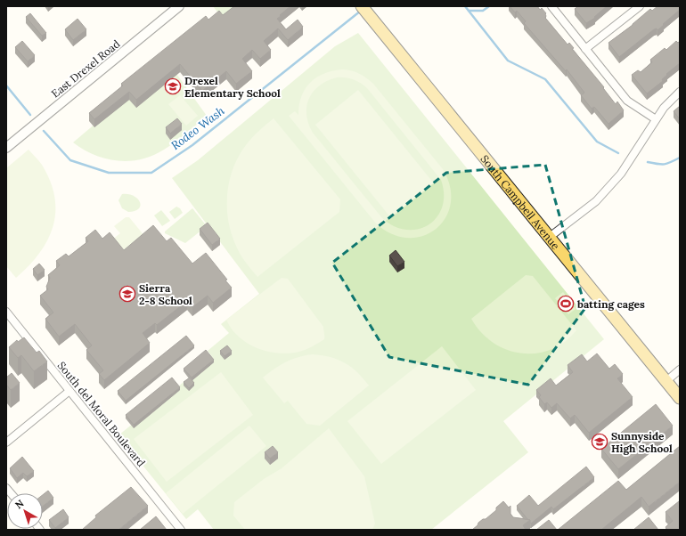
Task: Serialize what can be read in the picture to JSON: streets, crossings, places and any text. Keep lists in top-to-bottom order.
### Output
{
  "streets": {
    "main road": ["South Campbell Avenue"],
    "street": ["East Drexel Road", "South del Moral Boulevard"]
  },
  "water": ["Rodeo Wash"],
  "places": {
    "school or university": ["Drexel Elementary School", "Sierra 2-8 School", "Sunnyside High School"],
    "sports": ["batting cages"]
  },
  "north": "top left"
}
